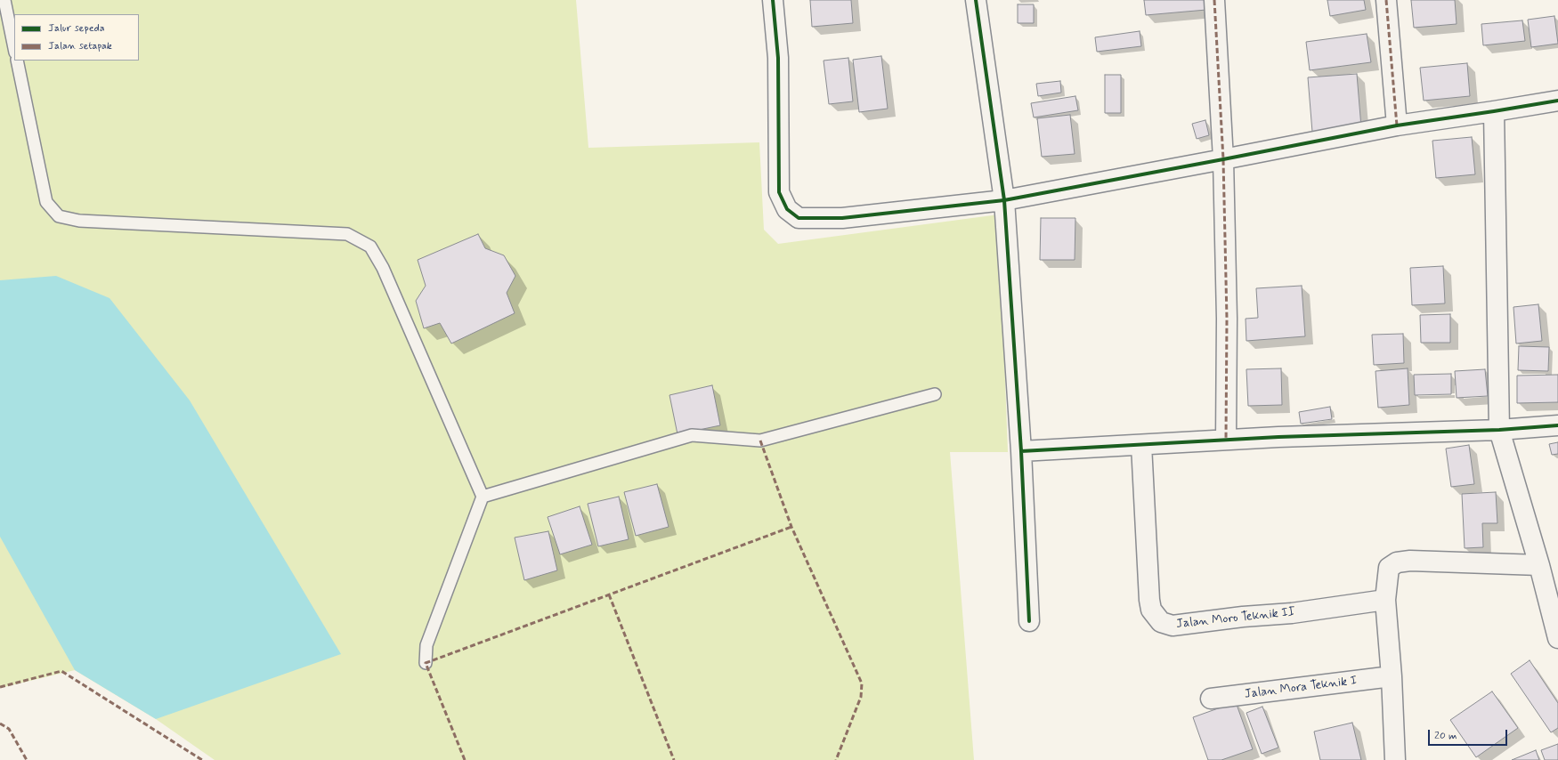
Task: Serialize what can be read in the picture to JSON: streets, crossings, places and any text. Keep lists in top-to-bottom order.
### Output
{
  "streets": {
    "street": ["Jalan Moro Teknik II", "Jalan Mora Teknik I"]
  },
  "legend": ["Jalur sepeda", "Jalan setapak"],
  "scale_bar": "20 m"
}
